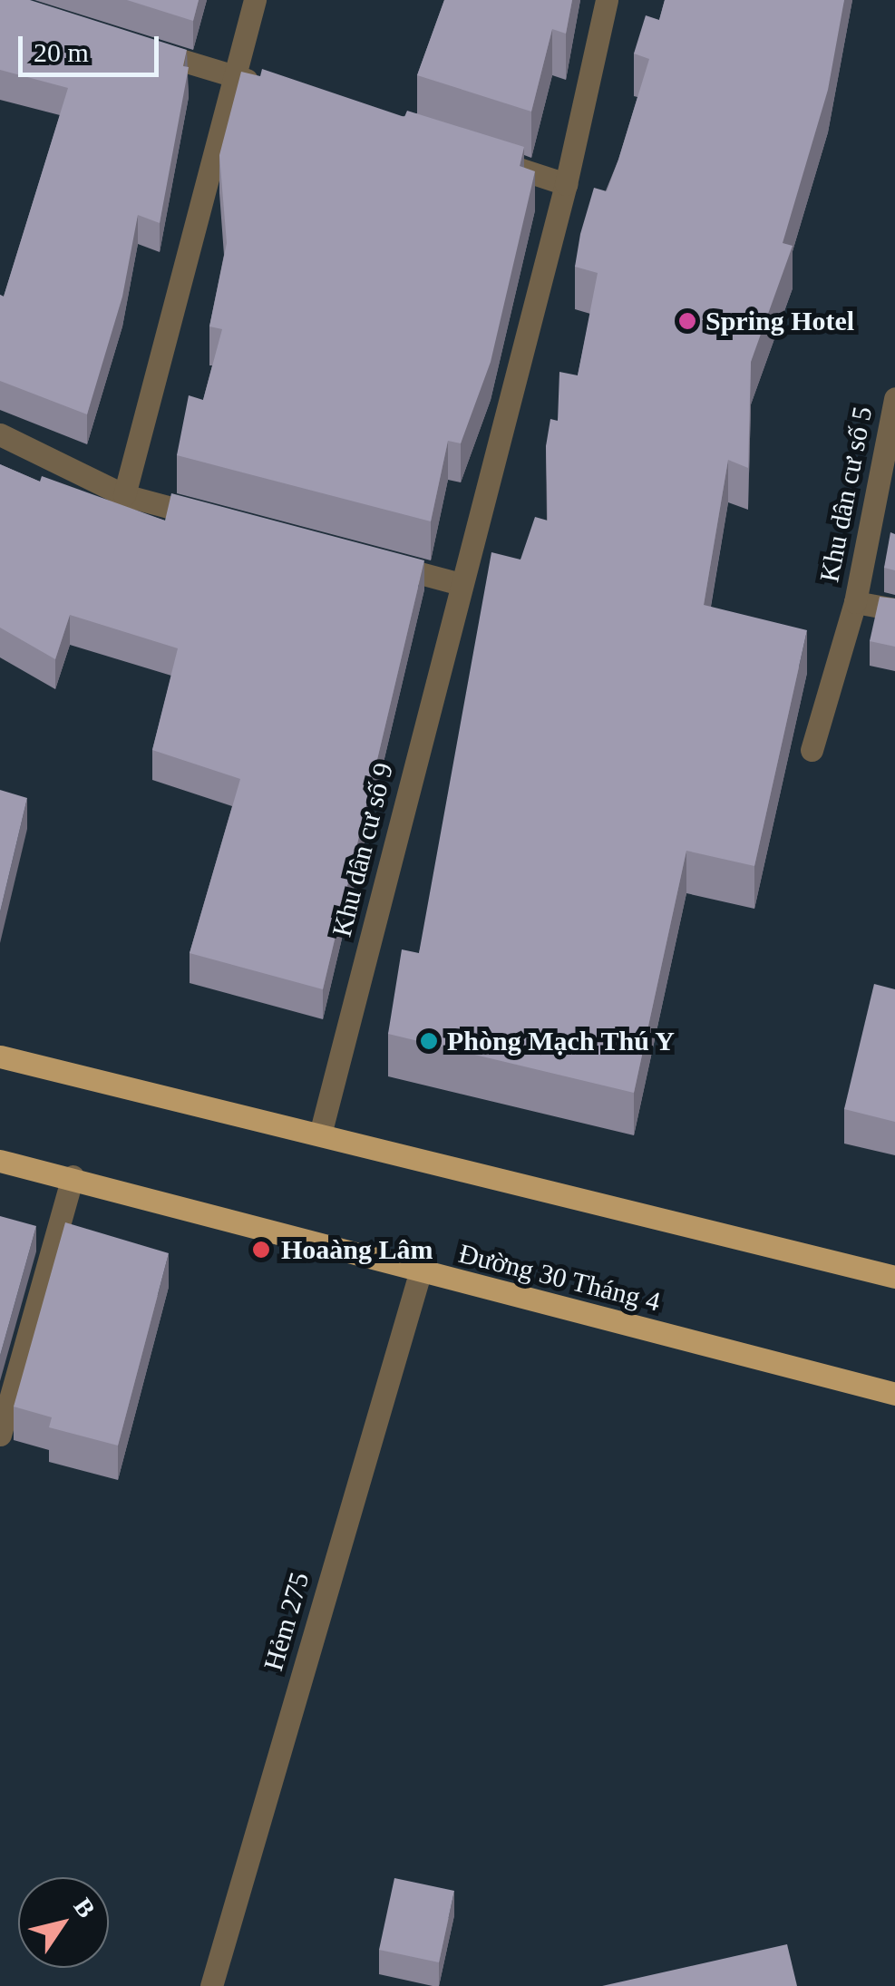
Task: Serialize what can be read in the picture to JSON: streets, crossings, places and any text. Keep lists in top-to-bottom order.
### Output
{
  "streets": {
    "main road": ["Đường 30 Tháng 4"],
    "street": ["Khu dân cư số 5", "Khu dân cư số 9", "Hẻm 275"]
  },
  "crossings": [
    ["Đường 30 Tháng 4", "Hẻm 275"]
  ],
  "places": ["Spring Hotel", "Phòng Mạch Thú Y", "Hoaàng Lâm"],
  "scale_bar": "20 m",
  "north": "top right"
}
